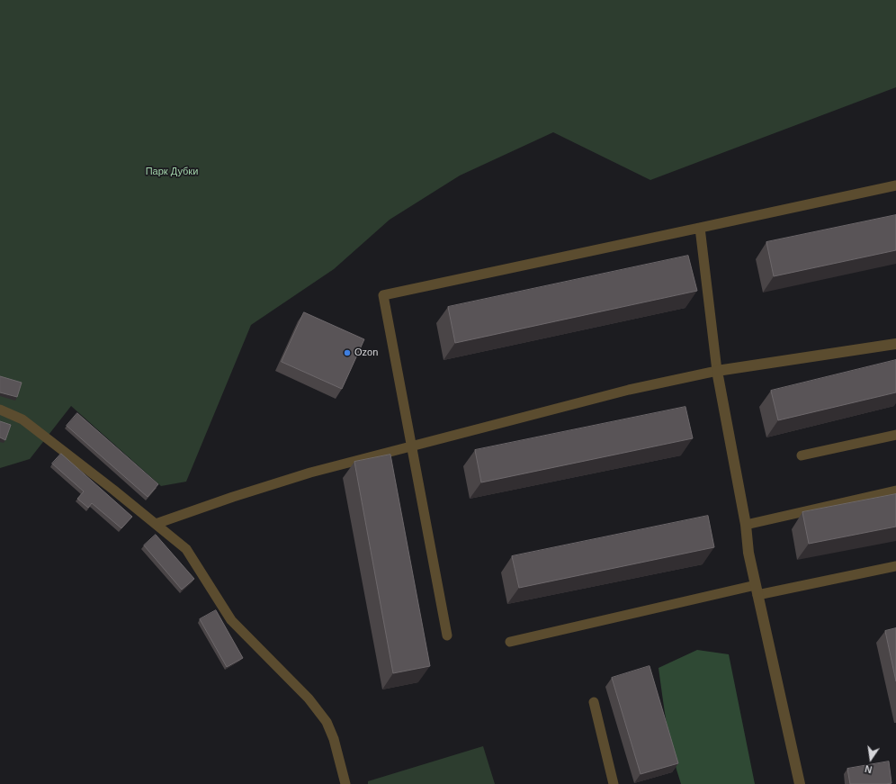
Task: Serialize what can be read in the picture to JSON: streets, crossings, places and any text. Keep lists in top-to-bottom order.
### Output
{
  "parks": ["Парк Дубки"],
  "places": ["Ozon"],
  "north": "bottom"
}
